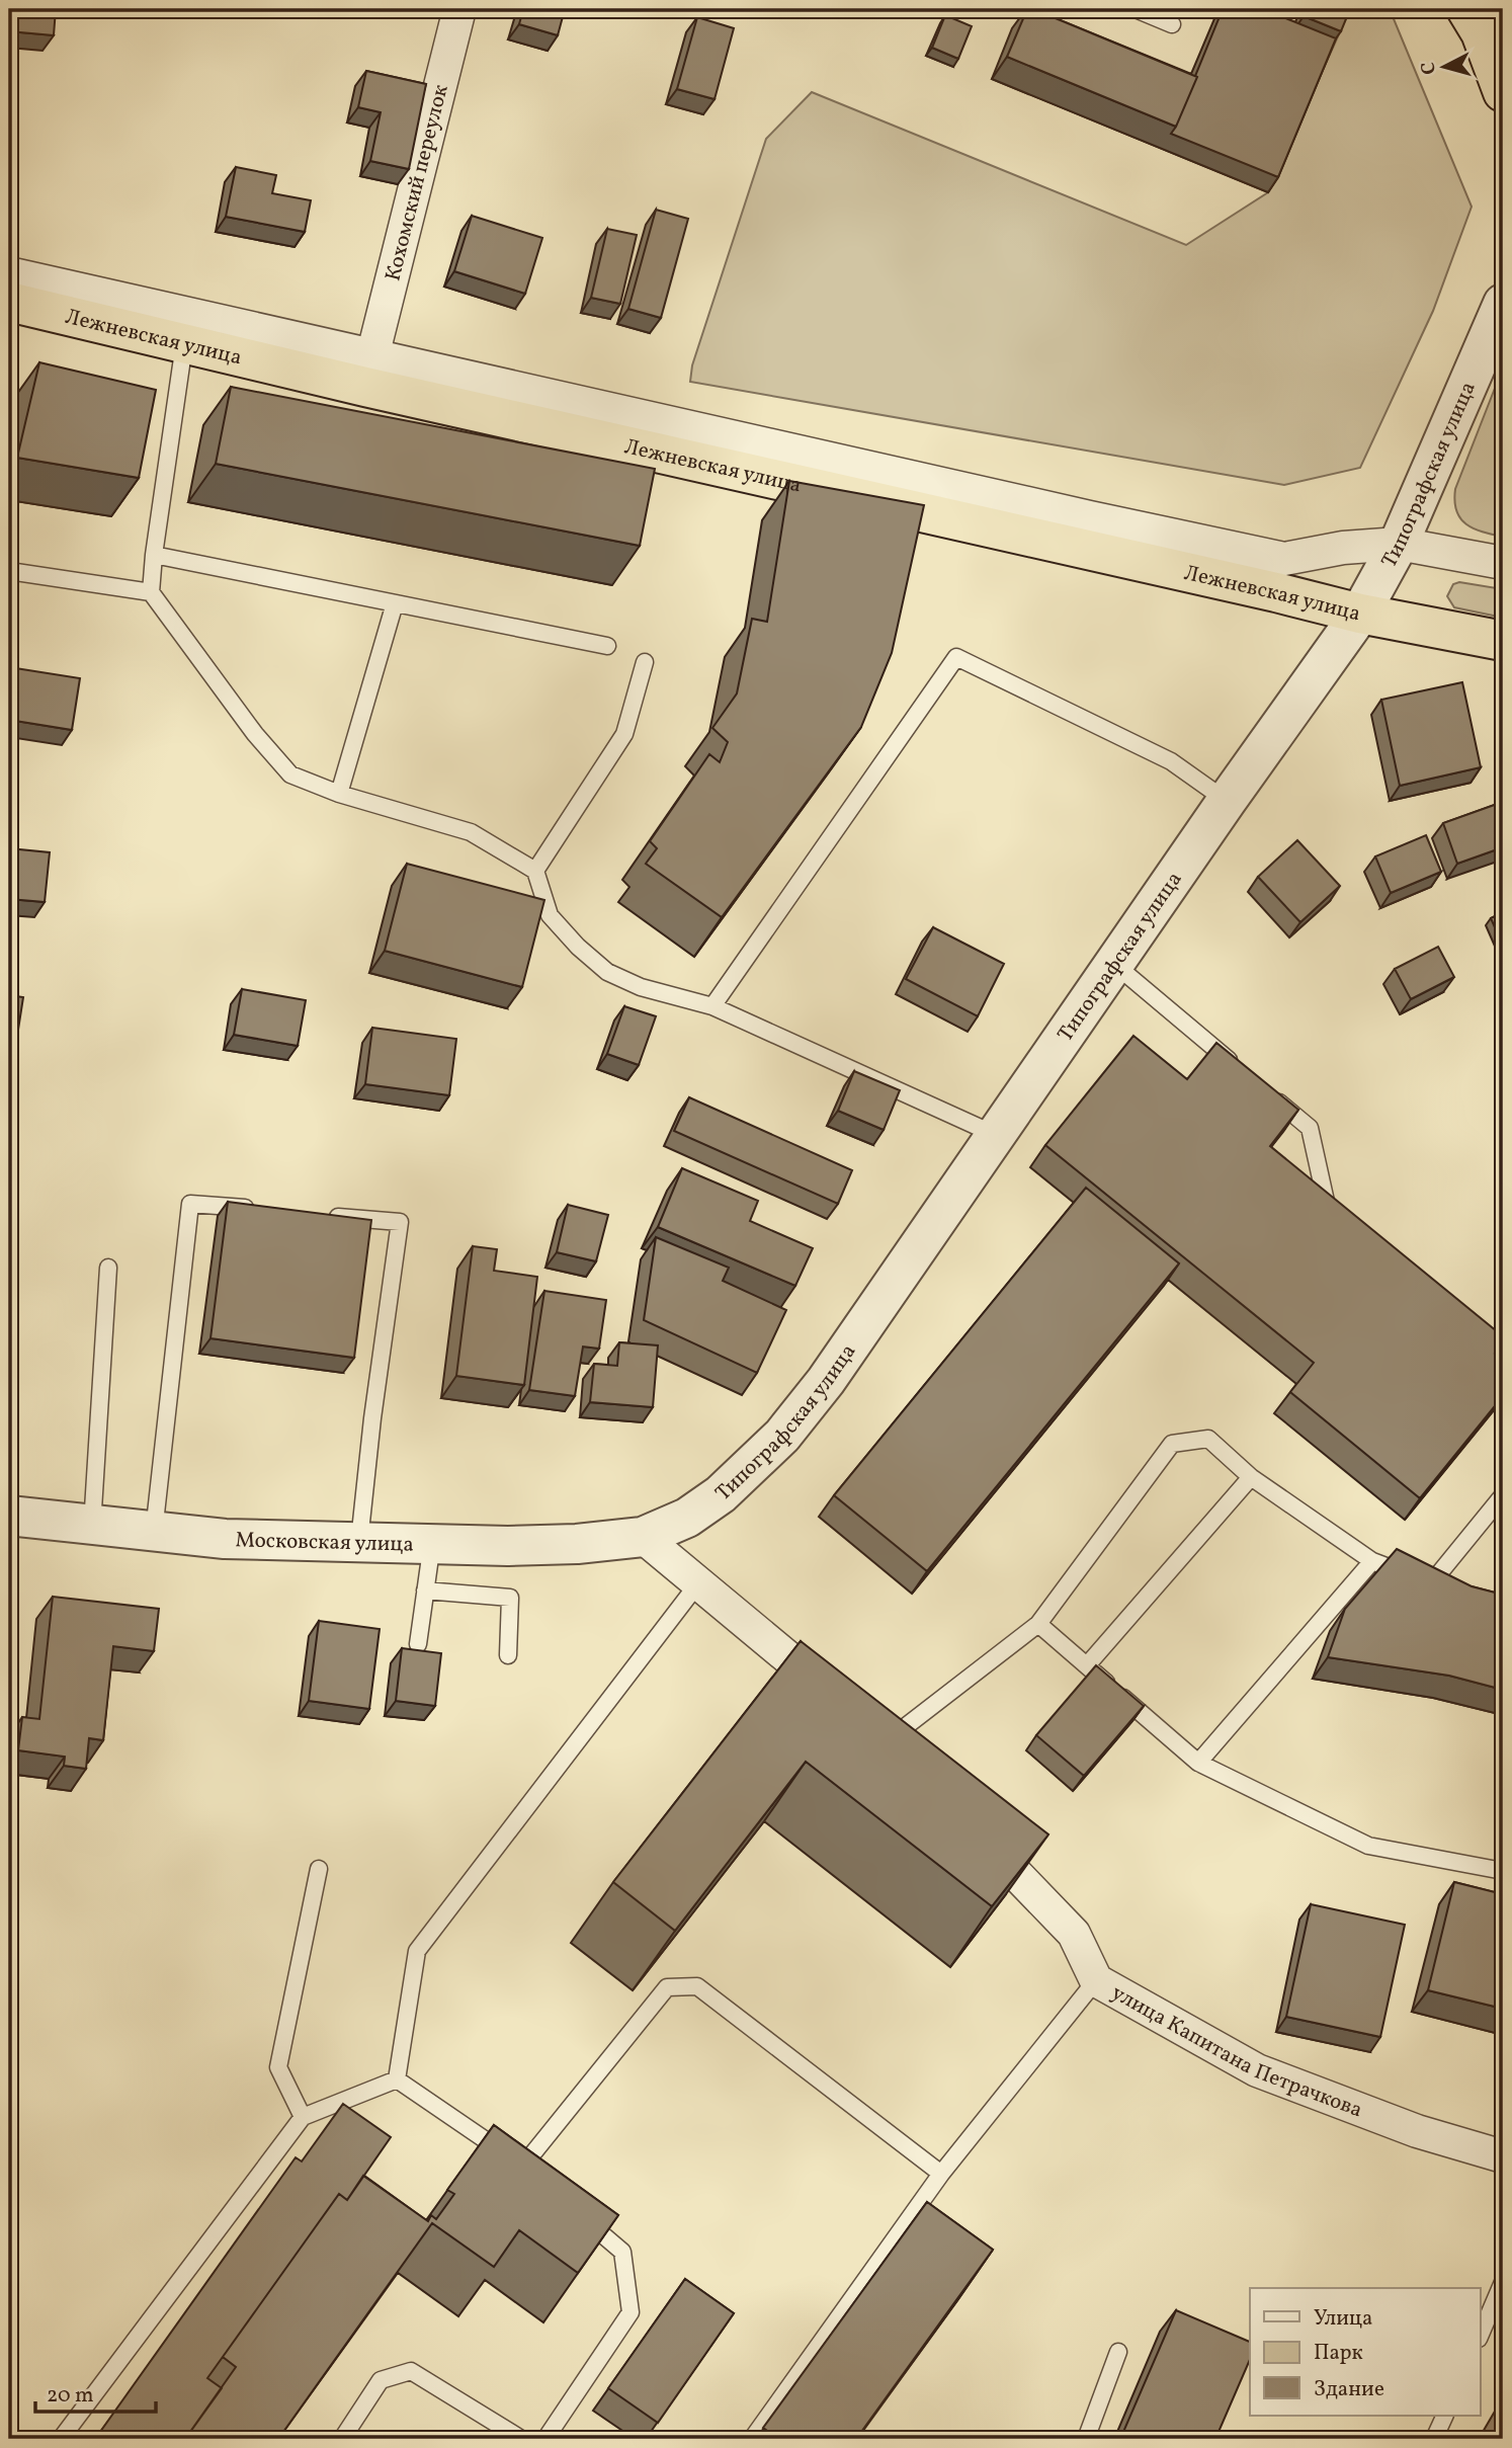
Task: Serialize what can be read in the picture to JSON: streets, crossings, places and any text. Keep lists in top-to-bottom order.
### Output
{
  "streets": {
    "highway": ["Лежневская улица"],
    "street": [
      "Кохомский переулок",
      "Типографская улица",
      "Московская улица",
      "улица Капитана Петрачкова"
    ]
  },
  "crossings": [
    ["Кохомский переулок", "Лежневская улица"],
    ["Лежневская улица", "Типографская улица"],
    ["Типографская улица", "Московская улица"]
  ],
  "legend": ["Улица", "Парк", "Здание"],
  "scale_bar": "20 m",
  "north": "left"
}
